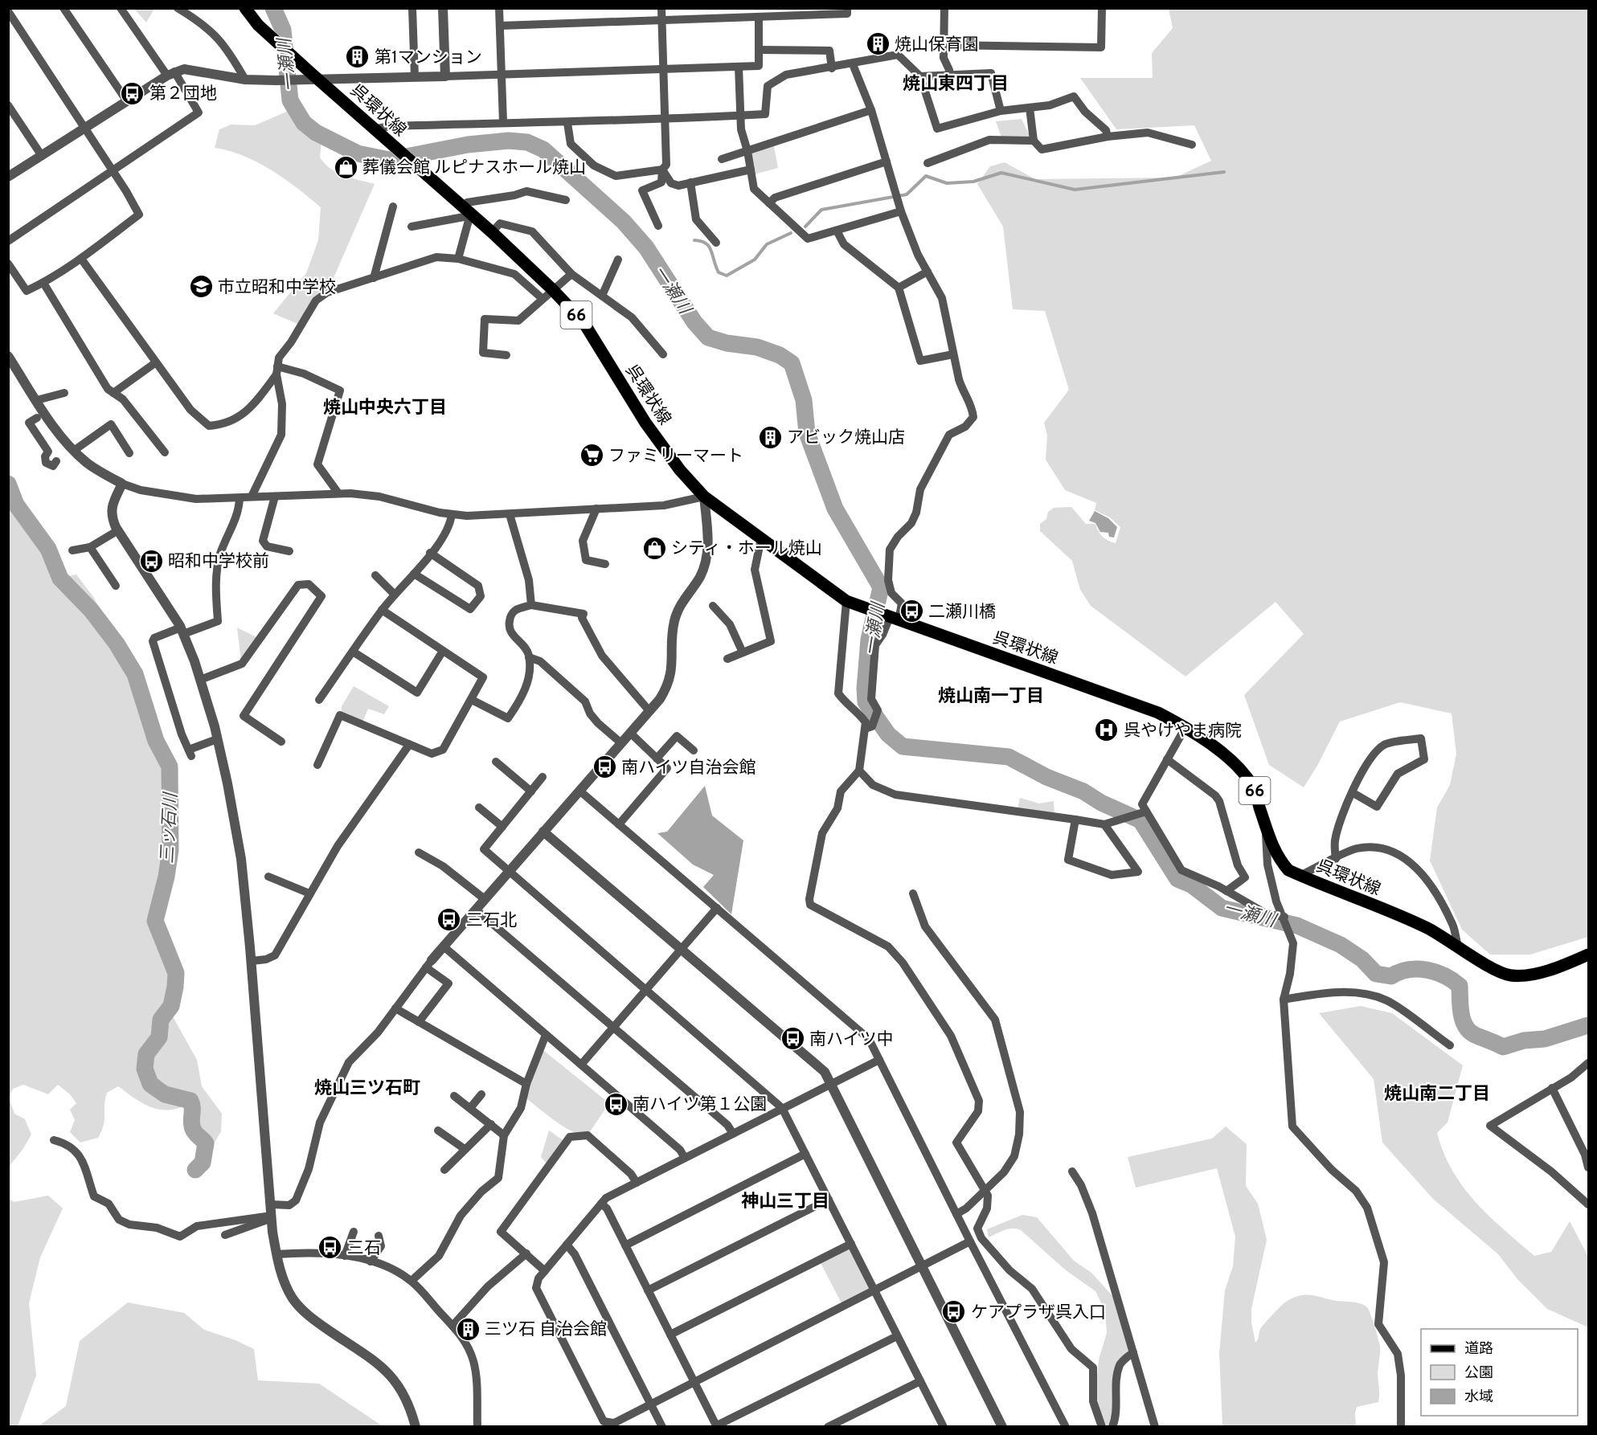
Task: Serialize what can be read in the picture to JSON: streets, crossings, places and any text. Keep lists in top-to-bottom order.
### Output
{
  "streets": {
    "main road": ["呉環状線", "66"]
  },
  "districts": [
    "焼山東四丁目",
    "焼山中央六丁目",
    "焼山南一丁目",
    "焼山三ツ石町",
    "焼山南二丁目",
    "神山三丁目"
  ],
  "water": ["一瀬川", "三ッ石川"],
  "places": {
    "building": [
      "焼山保育園",
      "第1マンション",
      "アビック焼山店",
      "三ツ石 自治会館"
    ],
    "bus stop": [
      "第２団地",
      "昭和中学校前",
      "二瀬川橋",
      "南ハイツ自治会館",
      "三石北",
      "南ハイツ中",
      "南ハイツ第１公園",
      "三石",
      "ケアプラザ呉入口"
    ],
    "shop": ["葬儀会館 ルピナスホール焼山", "シティ・ホール焼山"],
    "school or university": ["市立昭和中学校"],
    "supermarket": ["ファミリーマート"],
    "hospital": ["呉やけやま病院"]
  },
  "legend": ["道路", "公園", "水域"]
}
